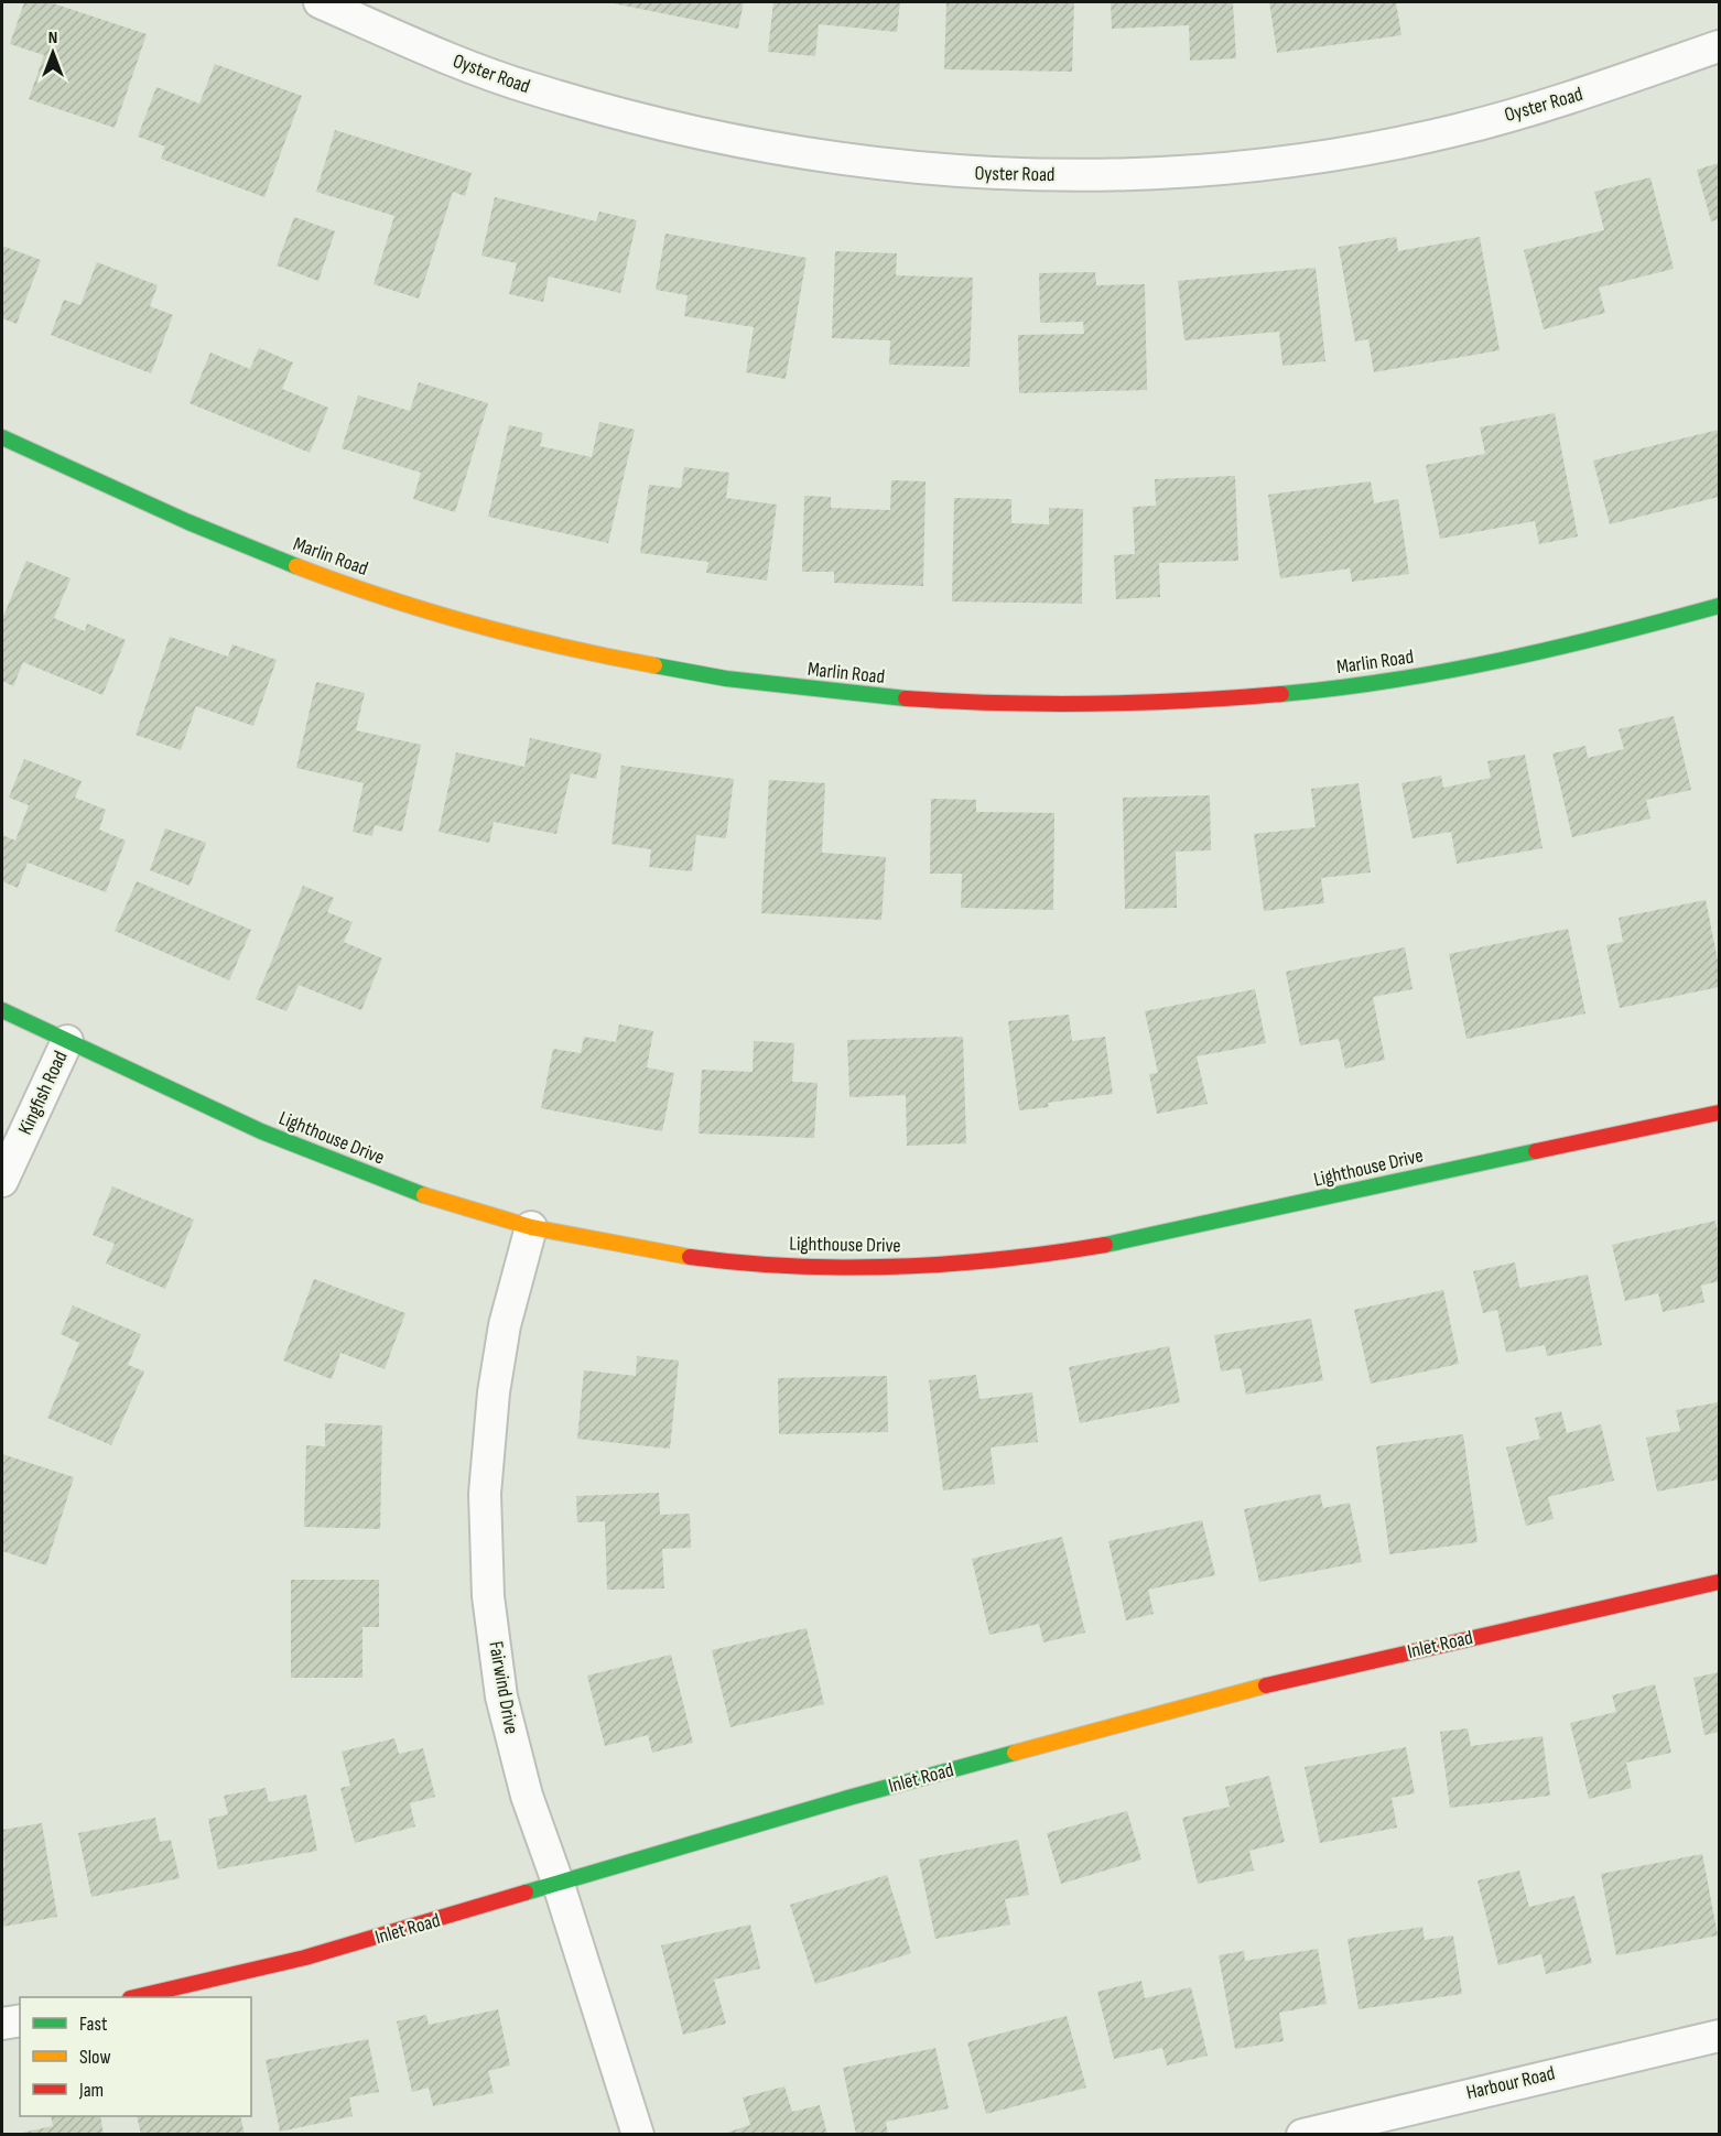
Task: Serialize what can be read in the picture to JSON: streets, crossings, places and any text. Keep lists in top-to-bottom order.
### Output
{
  "streets": {
    "street": [
      "Oyster Road",
      "Marlin Road",
      "Kingfish Road",
      "Lighthouse Drive",
      "Inlet Road",
      "Fairwind Drive",
      "Harbour Road"
    ]
  },
  "crossings": [
    ["Kingfish Road", "Lighthouse Drive"],
    ["Lighthouse Drive", "Fairwind Drive"],
    ["Inlet Road", "Fairwind Drive"]
  ],
  "legend": ["Fast", "Slow", "Jam"],
  "north": "top"
}
